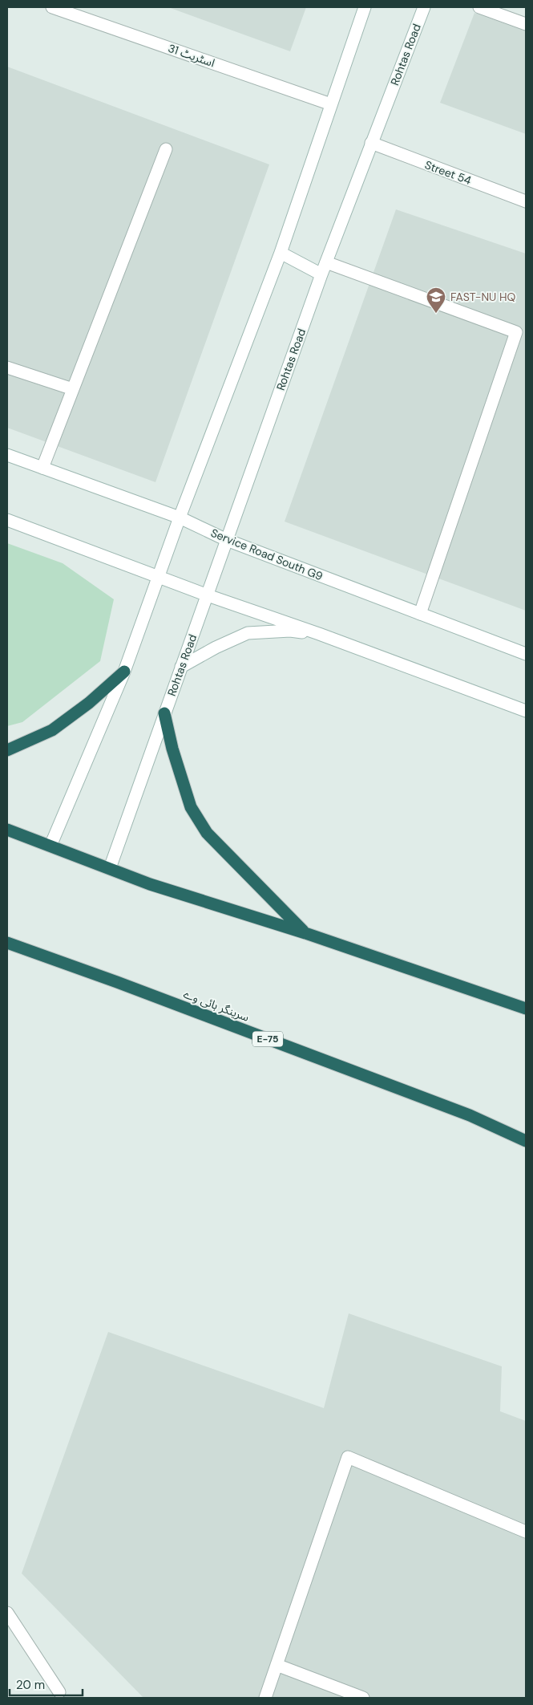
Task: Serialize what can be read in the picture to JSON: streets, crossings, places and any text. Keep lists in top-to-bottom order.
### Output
{
  "streets": {
    "highway": ["سرینگر ہائی وے", "E-75"],
    "main road": [
      "Rohtas Road",
      "اسٹریٹ 31",
      "Street 54",
      "Service Road South G9"
    ]
  },
  "crossings": [
    ["Rohtas Road", "Street 54"],
    ["Rohtas Road", "Service Road South G9"]
  ],
  "places": {
    "school or university": ["FAST-NU HQ"]
  },
  "scale_bar": "20 m"
}
